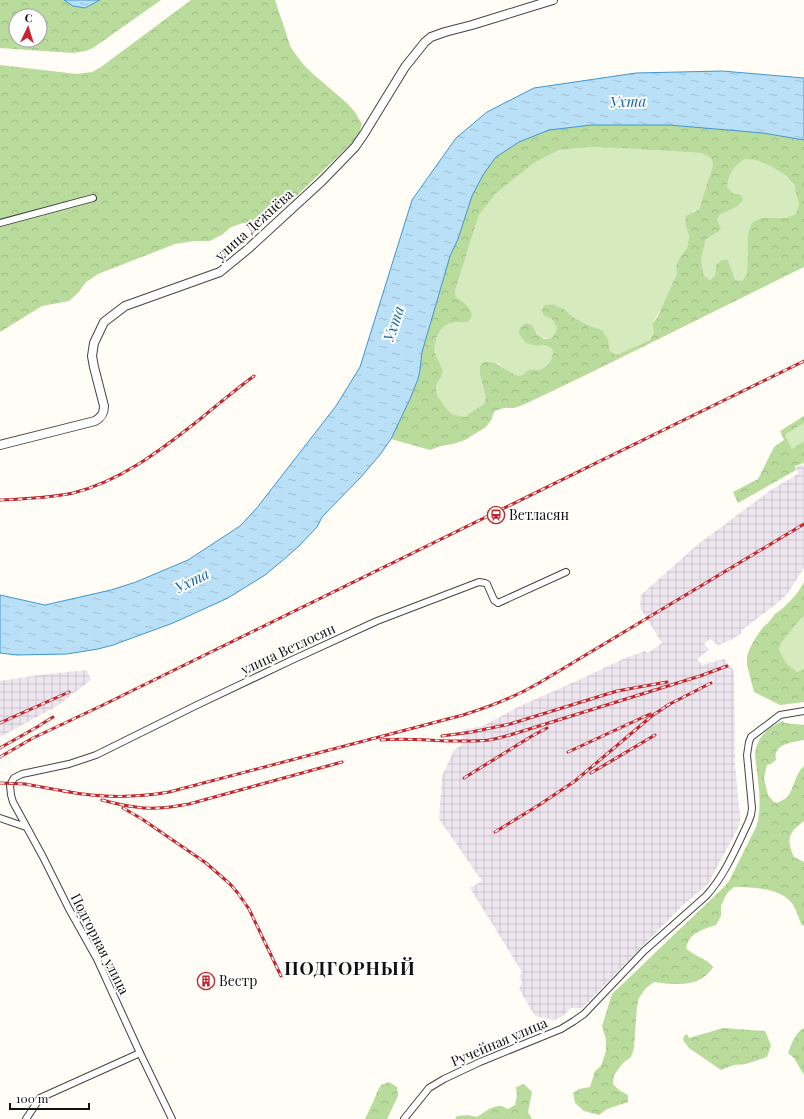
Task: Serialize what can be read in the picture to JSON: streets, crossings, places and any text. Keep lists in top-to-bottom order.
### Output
{
  "streets": {
    "street": [
      "улица Дежнёва",
      "улица Ветлосян",
      "Подгорная улица",
      "Ручейная улица"
    ]
  },
  "crossings": [
    ["улица Ветлосян", "Подгорная улица"]
  ],
  "districts": ["ПОДГОРНЫЙ"],
  "water": ["Ухта"],
  "places": {
    "station": ["Ветласян"],
    "building": ["Вестр"]
  },
  "scale_bar": "100 m",
  "north": "top"
}
